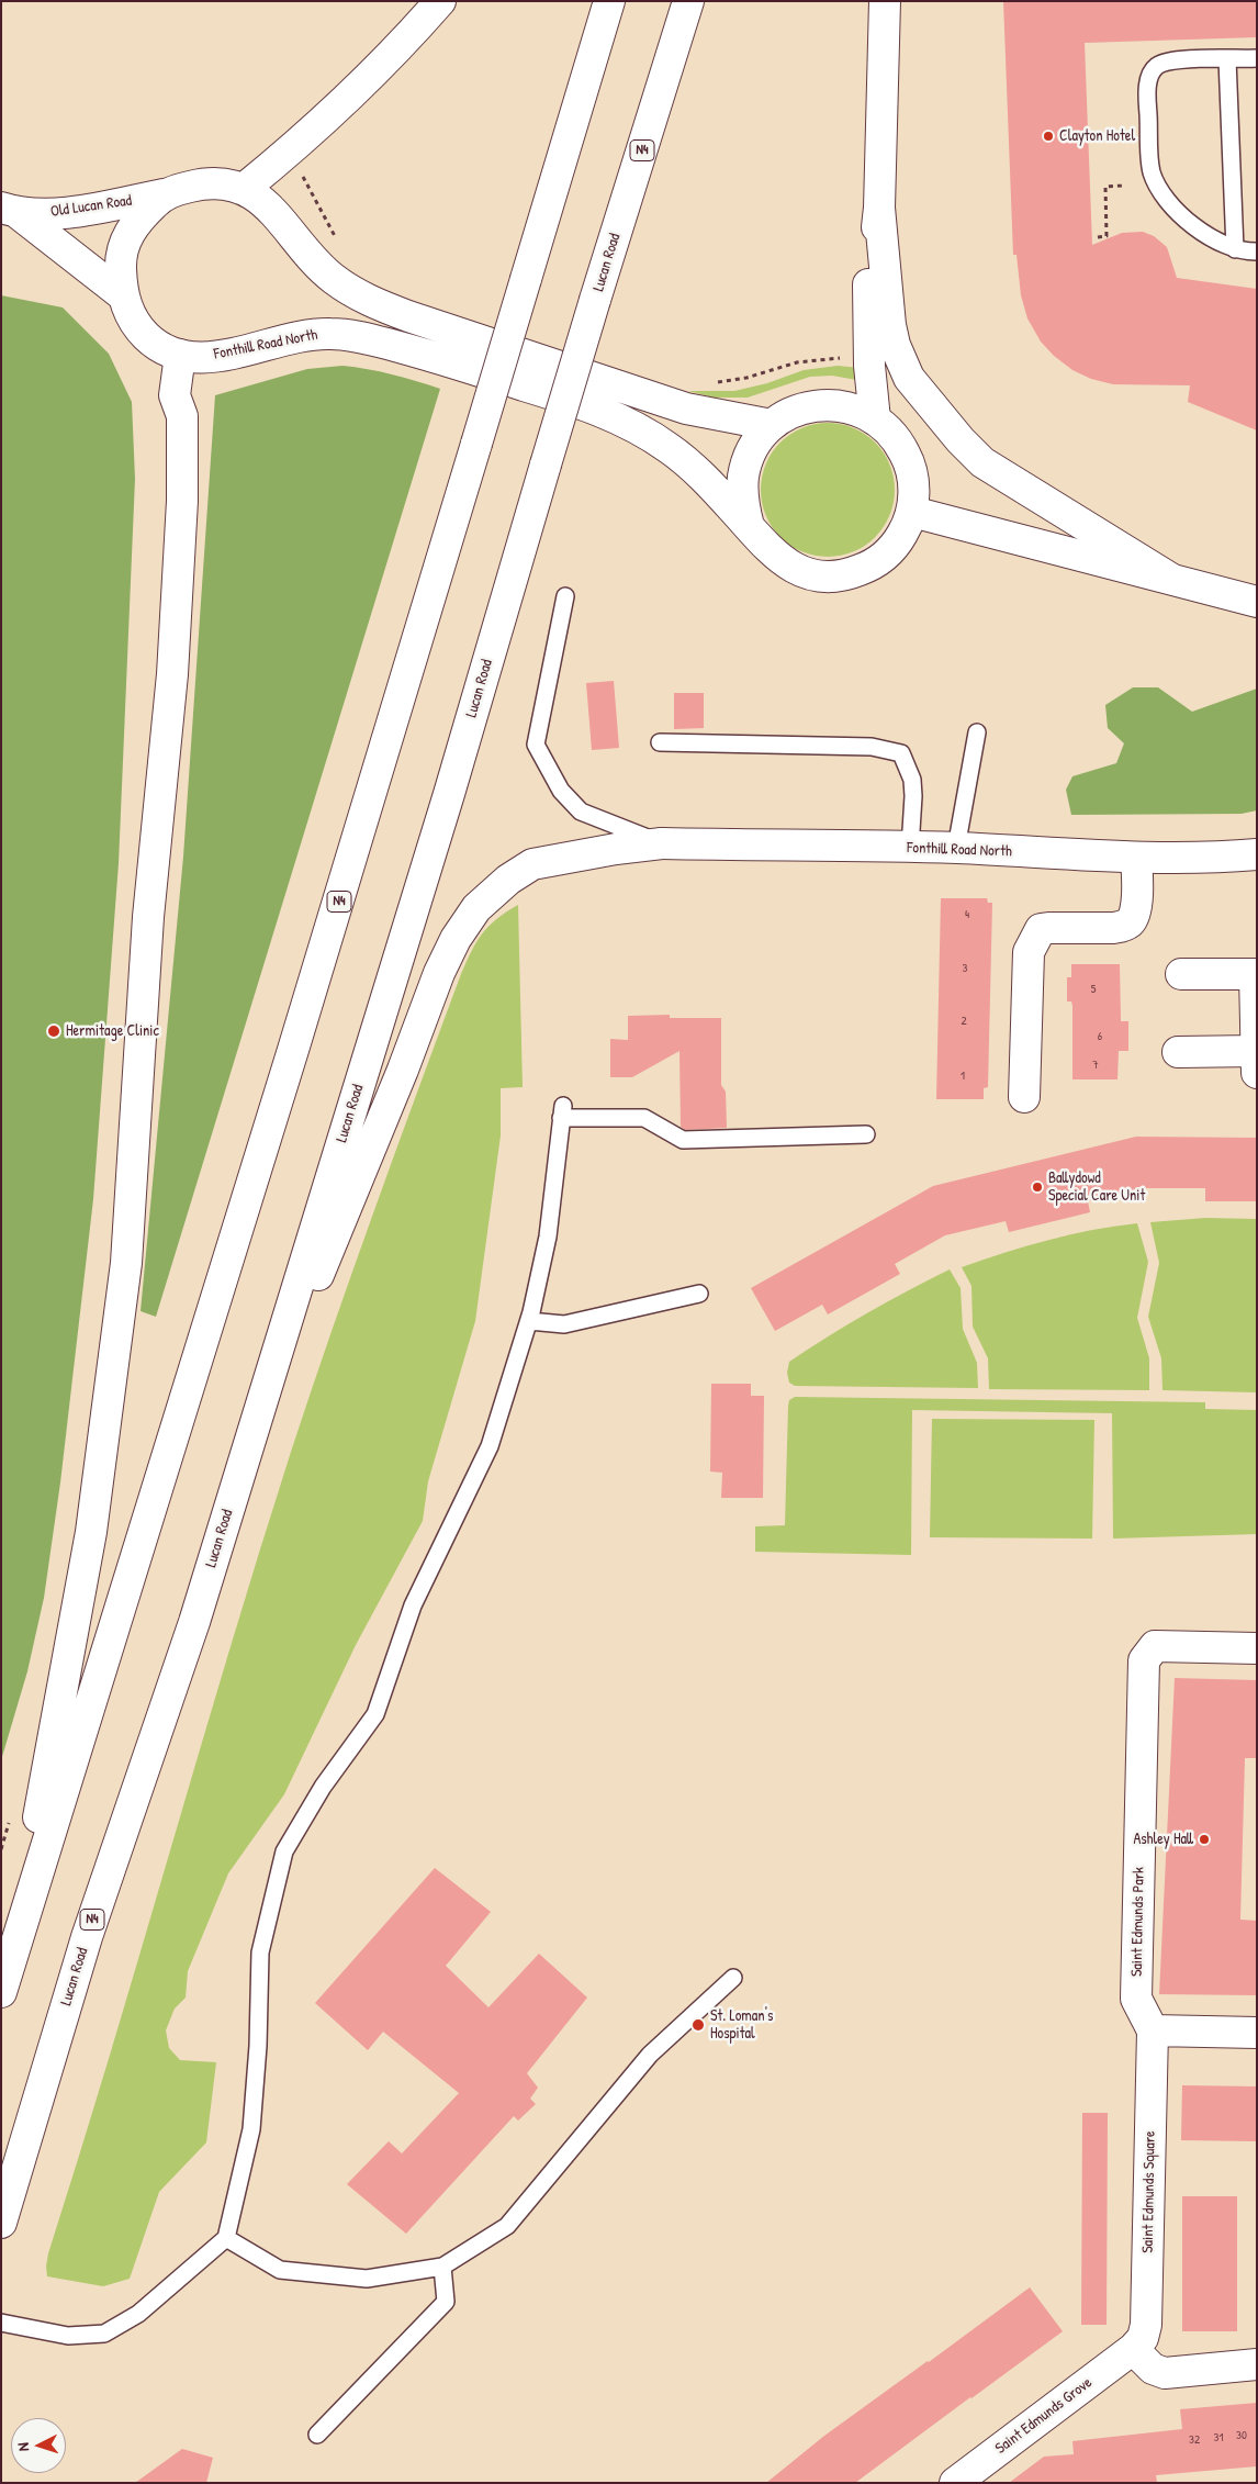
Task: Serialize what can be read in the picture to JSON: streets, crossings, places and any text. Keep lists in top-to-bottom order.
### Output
{
  "streets": {
    "main road": [
      "N4",
      "Old Lucan Road",
      "Lucan Road",
      "Fonthill Road North",
      "Saint Edmunds Park",
      "Saint Edmunds Square",
      "Saint Edmunds Grove"
    ]
  },
  "crossings": [
    ["Old Lucan Road", "Fonthill Road North"],
    ["Lucan Road", "Fonthill Road North"],
    ["Saint Edmunds Park", "Saint Edmunds Square"],
    ["Saint Edmunds Square", "Saint Edmunds Grove"]
  ],
  "places": [
    "Clayton Hotel",
    "Hermitage Clinic",
    "Ballydowd Special Care Unit",
    "Ashley Hall",
    "St. Loman's Hospital"
  ],
  "house_numbers": [
    "4",
    "3",
    "5",
    "2",
    "6",
    "7",
    "1",
    "30",
    "31",
    "32"
  ],
  "north": "left"
}
